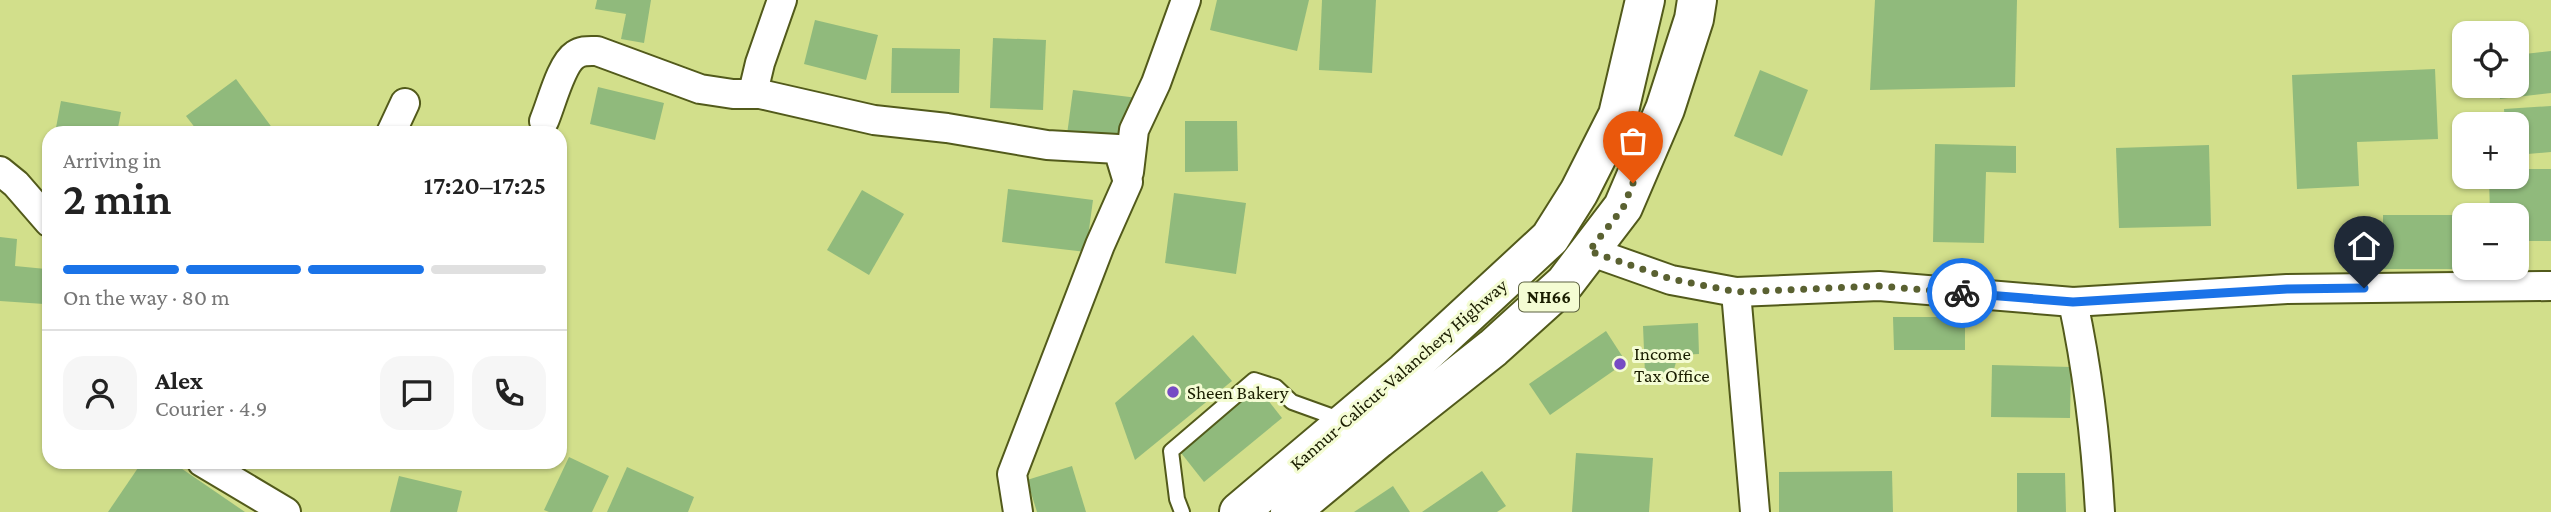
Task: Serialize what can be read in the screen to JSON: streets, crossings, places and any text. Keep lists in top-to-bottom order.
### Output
{
  "streets": {
    "highway": ["NH66", "Kannur-Calicut-Valanchery Highway"]
  },
  "places": ["Income Tax Office", "Sheen Bakery"],
  "page": {
    "map_buttons": ["+", "−"],
    "heading": ["2 min", "Arriving in", "17:20–17:25"],
    "panel": ["Alex", "Courier · 4.9"],
    "bar": "On the way · 80 m"
  }
}
